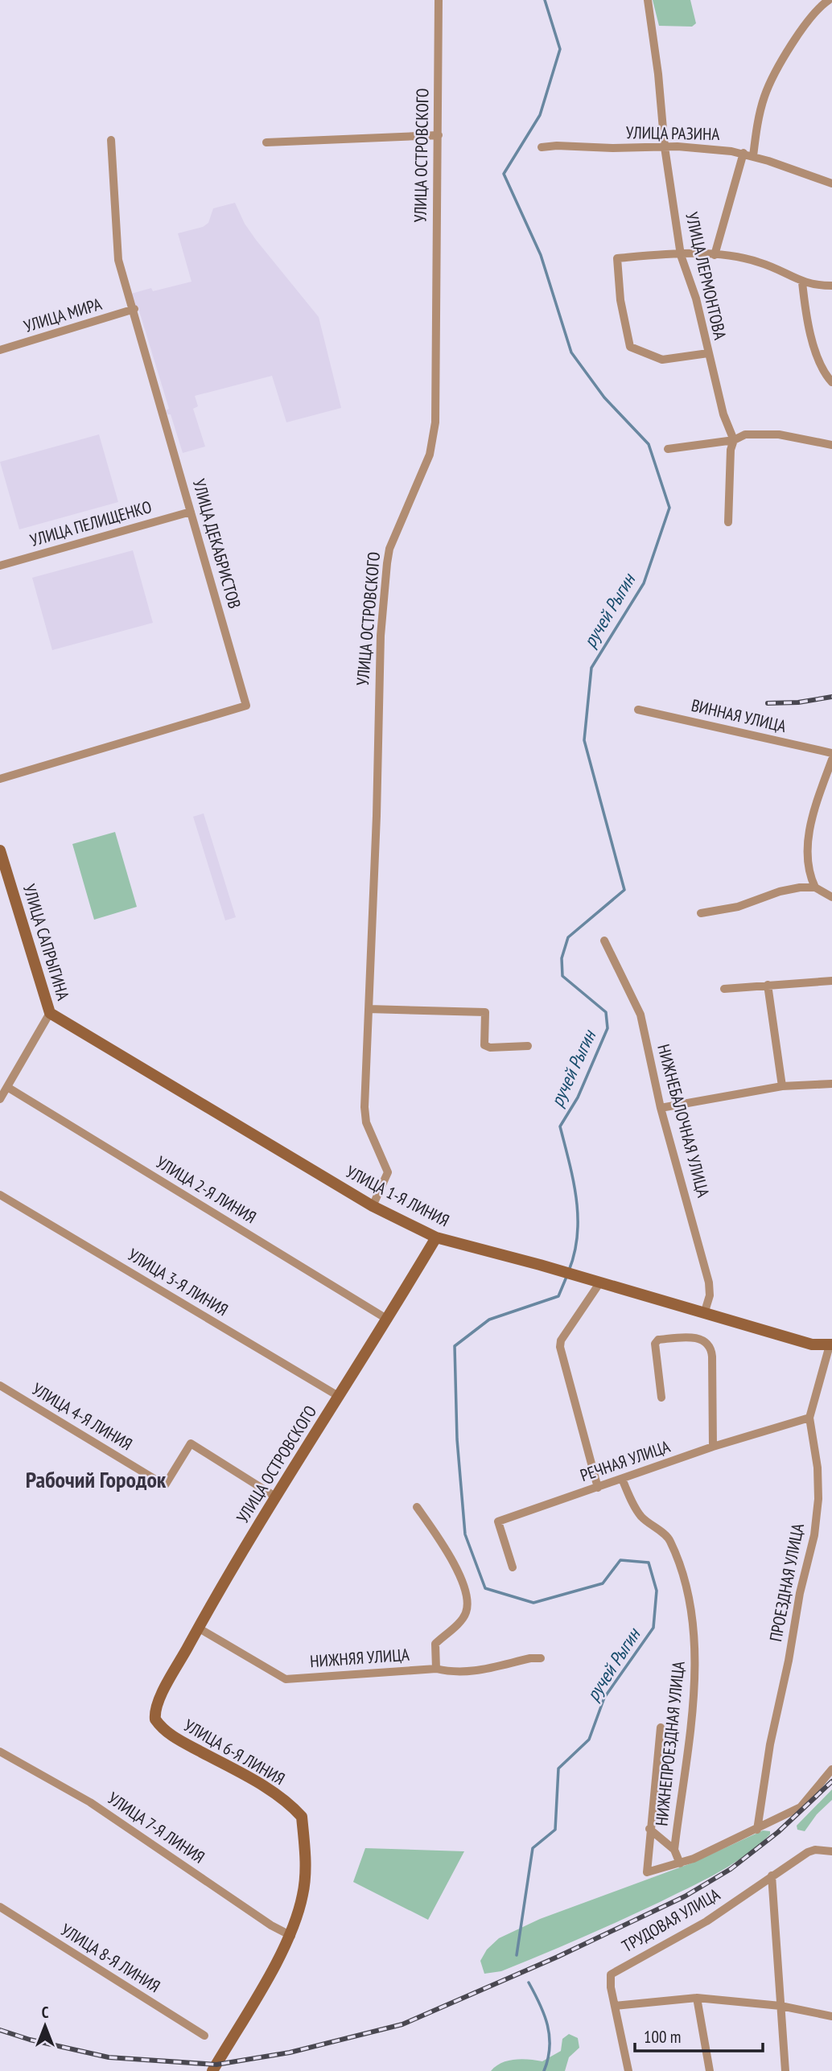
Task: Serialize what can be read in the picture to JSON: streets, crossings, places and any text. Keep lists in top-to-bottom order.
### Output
{
  "streets": {
    "street": [
      "УЛИЦА РАЗИНА",
      "УЛИЦА ОСТРОВСКОГО",
      "УЛИЦА ЛЕРМОНТОВА",
      "УЛИЦА МИРА",
      "УЛИЦА ПЕЛИЩЕНКО",
      "УЛИЦА ДЕКАБРИСТОВ",
      "ВИННАЯ УЛИЦА",
      "УЛИЦА САПРЫГИНА",
      "НИЖНЕБАЛОЧНАЯ УЛИЦА",
      "УЛИЦА 2-Я ЛИНИЯ",
      "УЛИЦА 1-Я ЛИНИЯ",
      "УЛИЦА 3-Я ЛИНИЯ",
      "УЛИЦА 4-Я ЛИНИЯ",
      "РЕЧНАЯ УЛИЦА",
      "ПРОЕЗДНАЯ УЛИЦА",
      "НИЖНЯЯ УЛИЦА",
      "НИЖНЕПРОЕЗДНАЯ УЛИЦА",
      "УЛИЦА 6-Я ЛИНИЯ",
      "УЛИЦА 7-Я ЛИНИЯ",
      "ТРУДОВАЯ УЛИЦА",
      "УЛИЦА 8-Я ЛИНИЯ"
    ]
  },
  "crossings": [
    ["УЛИЦА РАЗИНА", "УЛИЦА ЛЕРМОНТОВА"],
    ["УЛИЦА ОСТРОВСКОГО", "УЛИЦА 2-Я ЛИНИЯ"],
    ["УЛИЦА ОСТРОВСКОГО", "УЛИЦА 1-Я ЛИНИЯ"],
    ["УЛИЦА ОСТРОВСКОГО", "УЛИЦА 3-Я ЛИНИЯ"],
    ["УЛИЦА ОСТРОВСКОГО", "УЛИЦА 4-Я ЛИНИЯ"],
    ["УЛИЦА ОСТРОВСКОГО", "НИЖНЯЯ УЛИЦА"],
    ["УЛИЦА ОСТРОВСКОГО", "УЛИЦА 6-Я ЛИНИЯ"],
    ["УЛИЦА МИРА", "УЛИЦА ДЕКАБРИСТОВ"],
    ["УЛИЦА ПЕЛИЩЕНКО", "УЛИЦА ДЕКАБРИСТОВ"],
    ["УЛИЦА САПРЫГИНА", "УЛИЦА 2-Я ЛИНИЯ"],
    ["УЛИЦА САПРЫГИНА", "УЛИЦА 1-Я ЛИНИЯ"],
    ["НИЖНЕБАЛОЧНАЯ УЛИЦА", "УЛИЦА 1-Я ЛИНИЯ"],
    ["УЛИЦА 1-Я ЛИНИЯ", "ПРОЕЗДНАЯ УЛИЦА"],
    ["РЕЧНАЯ УЛИЦА", "ПРОЕЗДНАЯ УЛИЦА"],
    ["РЕЧНАЯ УЛИЦА", "НИЖНЕПРОЕЗДНАЯ УЛИЦА"],
    ["УЛИЦА 6-Я ЛИНИЯ", "УЛИЦА 7-Я ЛИНИЯ"]
  ],
  "districts": ["Рабочий Городок"],
  "water": ["ручей Рыгин"],
  "scale_bar": "100 m",
  "north": "top"
}
